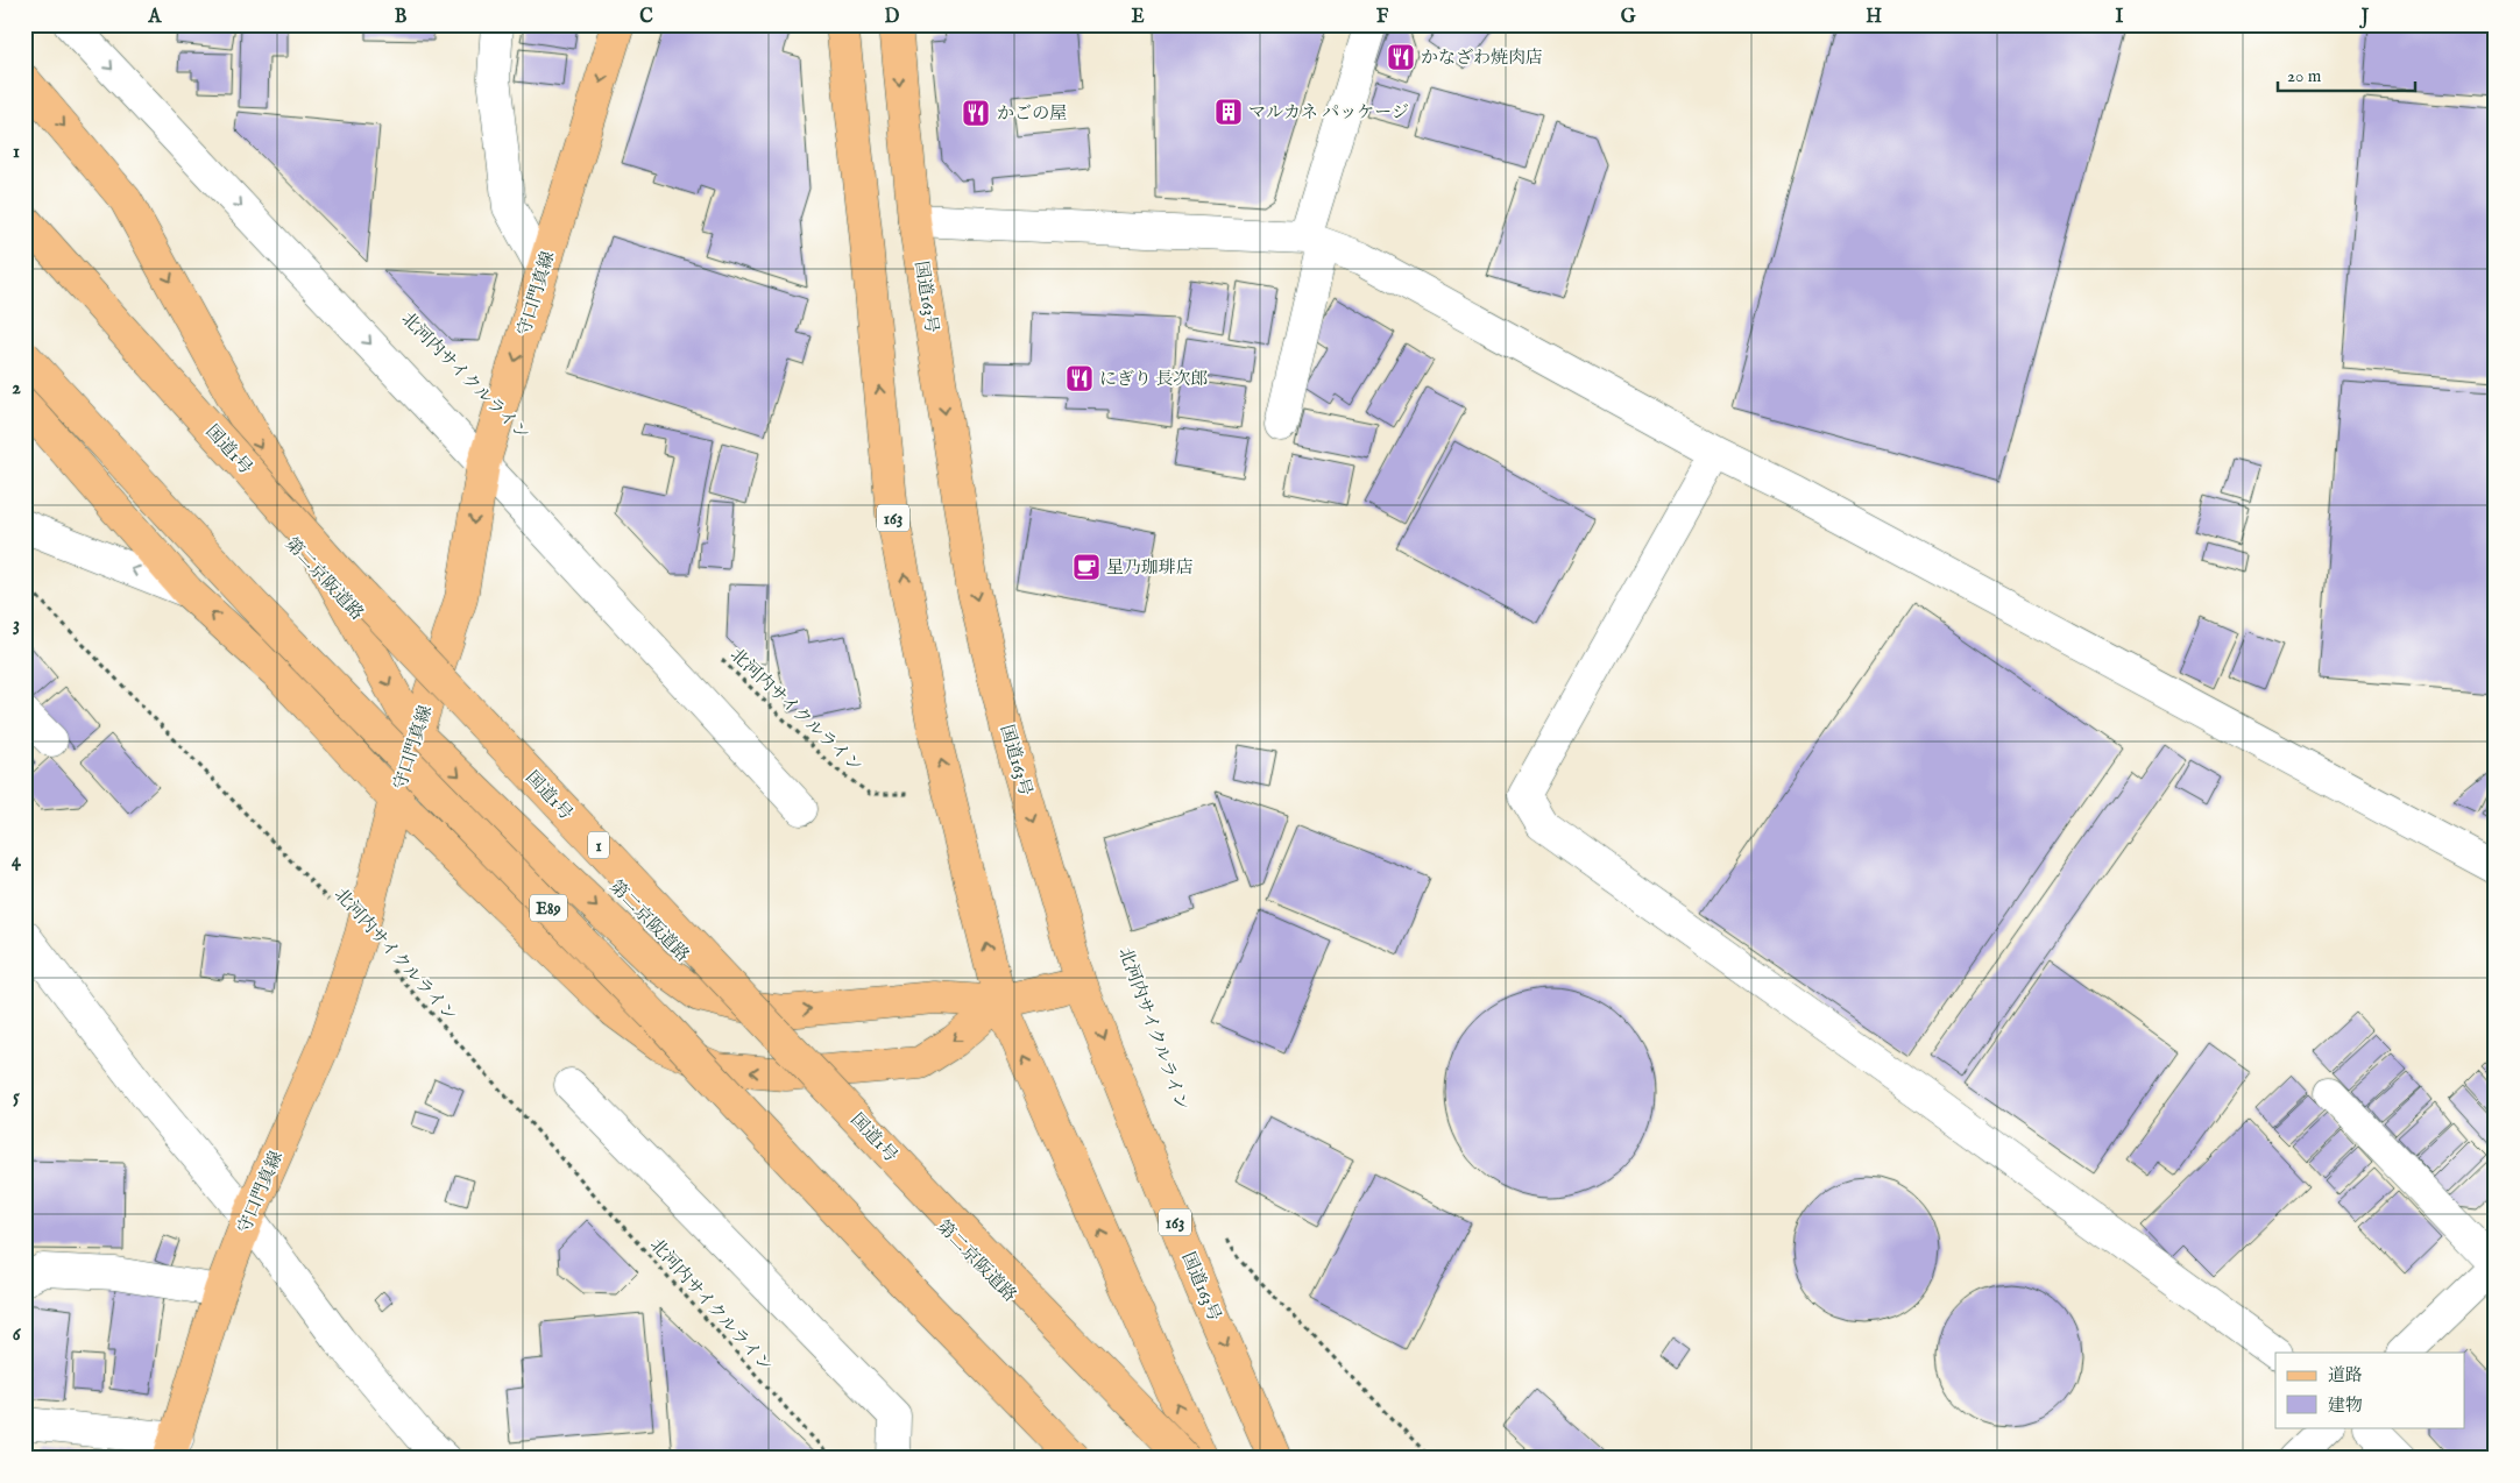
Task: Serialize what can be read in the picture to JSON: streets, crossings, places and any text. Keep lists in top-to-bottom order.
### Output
{
  "streets": {
    "main road": [
      "守口門真線",
      "国道163号",
      "国道1号",
      "163",
      "第二京阪道路",
      "1",
      "E89"
    ],
    "path": ["北河内サイクルライン"]
  },
  "crossings": [
    ["守口門真線", "北河内サイクルライン"],
    ["北河内サイクルライン", "163"]
  ],
  "one_way": ["守口門真線"],
  "places": {
    "restaurant": ["かなざわ焼肉店", "かごの屋", "にぎり 長次郎"],
    "building": ["マルカネ パッケージ"],
    "cafe": ["星乃珈琲店"]
  },
  "legend": ["道路", "建物"],
  "scale_bar": "20 m",
  "grid": {
    "columns": [
      "A",
      "B",
      "C",
      "D",
      "E",
      "F",
      "G",
      "H",
      "I",
      "J"
    ],
    "rows": [
      "1",
      "2",
      "3",
      "4",
      "5",
      "6"
    ]
  }
}
